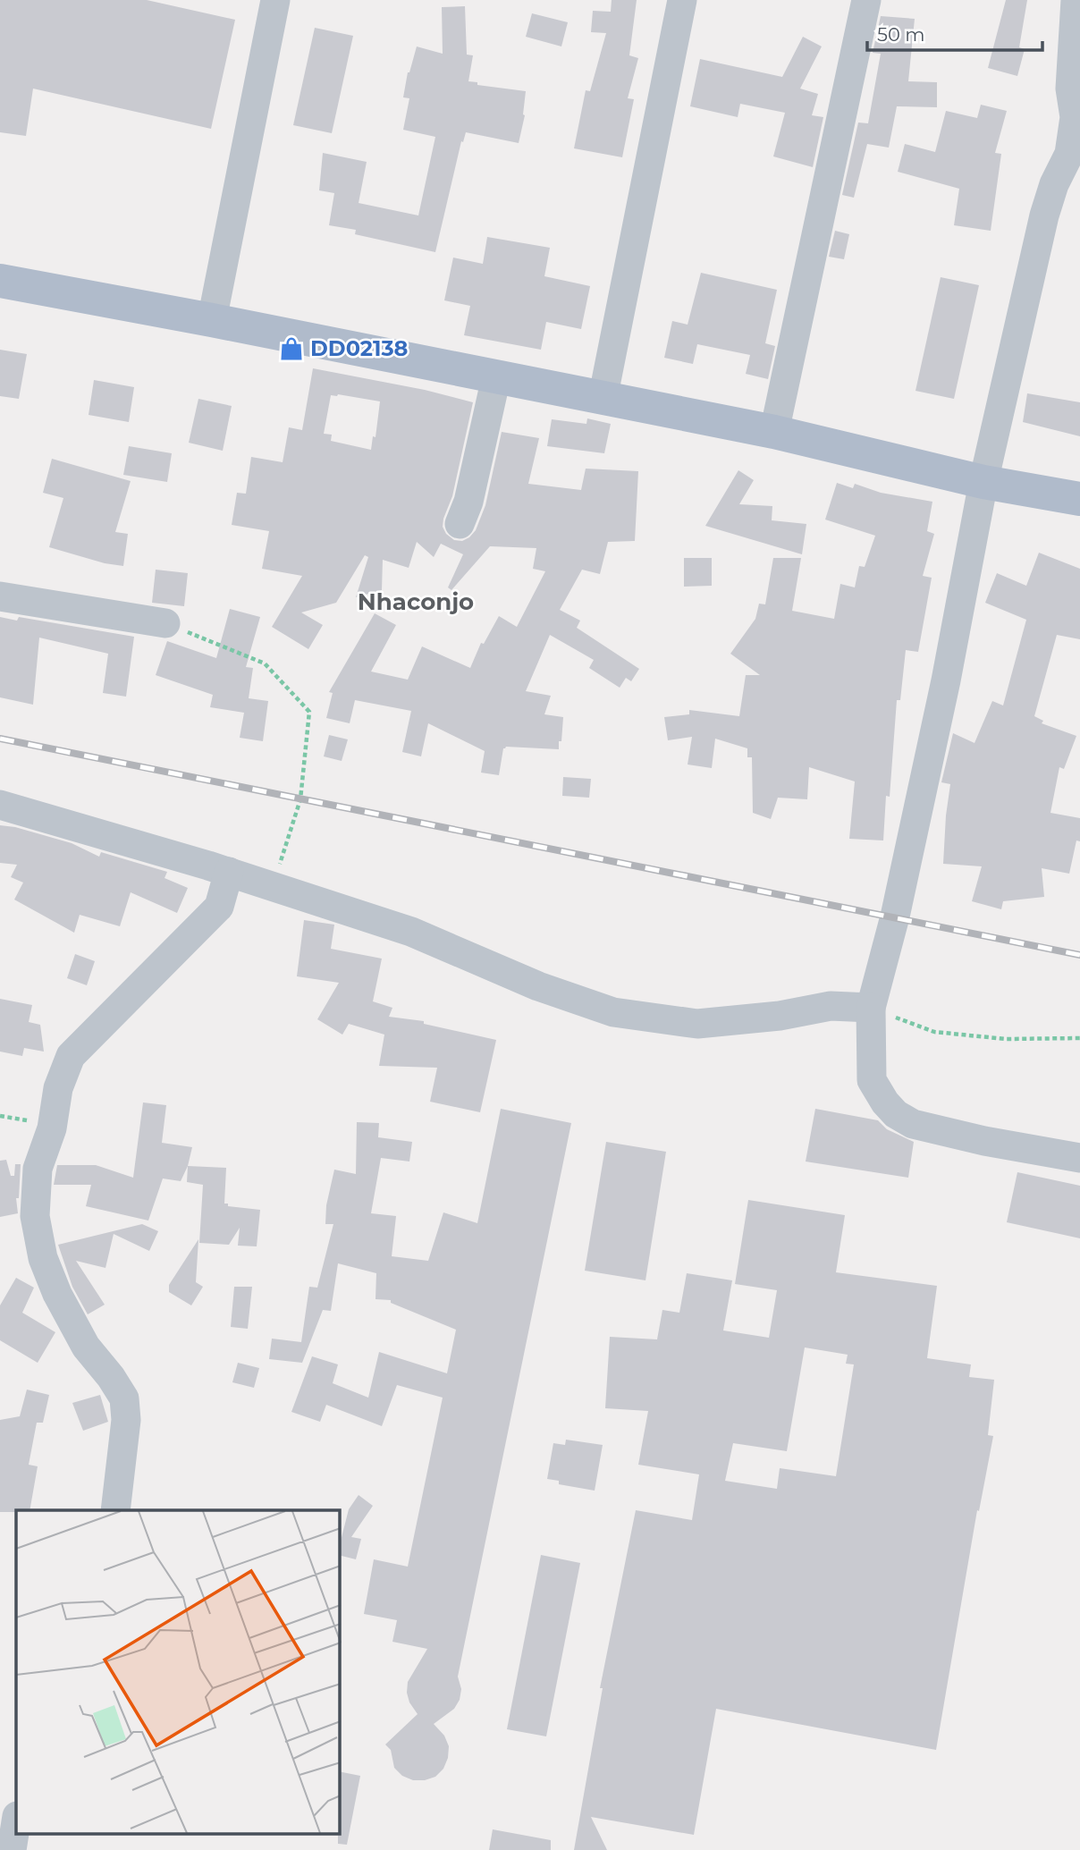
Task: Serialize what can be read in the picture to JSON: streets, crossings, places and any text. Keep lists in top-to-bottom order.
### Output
{
  "districts": ["Nhaconjo"],
  "places": {
    "shop": ["DD02138"]
  },
  "scale_bar": "50 m"
}
